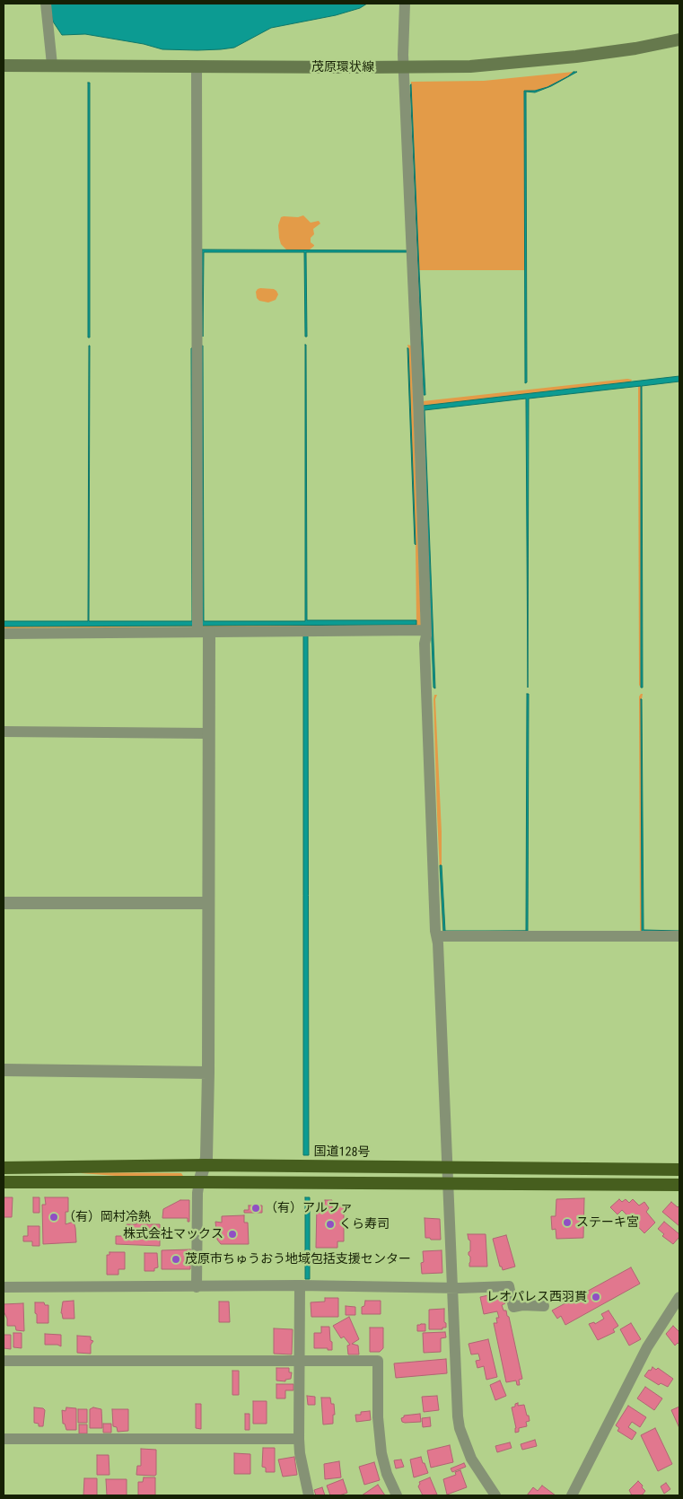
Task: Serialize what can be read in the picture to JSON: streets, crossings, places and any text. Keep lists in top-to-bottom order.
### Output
{
  "streets": {
    "highway": ["国道128号"],
    "main road": ["茂原環状線"]
  },
  "places": [
    "（有）アルファ",
    "（有）岡村冷熱",
    "ステーキ宮",
    "くら寿司",
    "株式会社マックス",
    "茂原市ちゅうおう地域包括支援センター",
    "レオパレス西羽貫"
  ]
}
